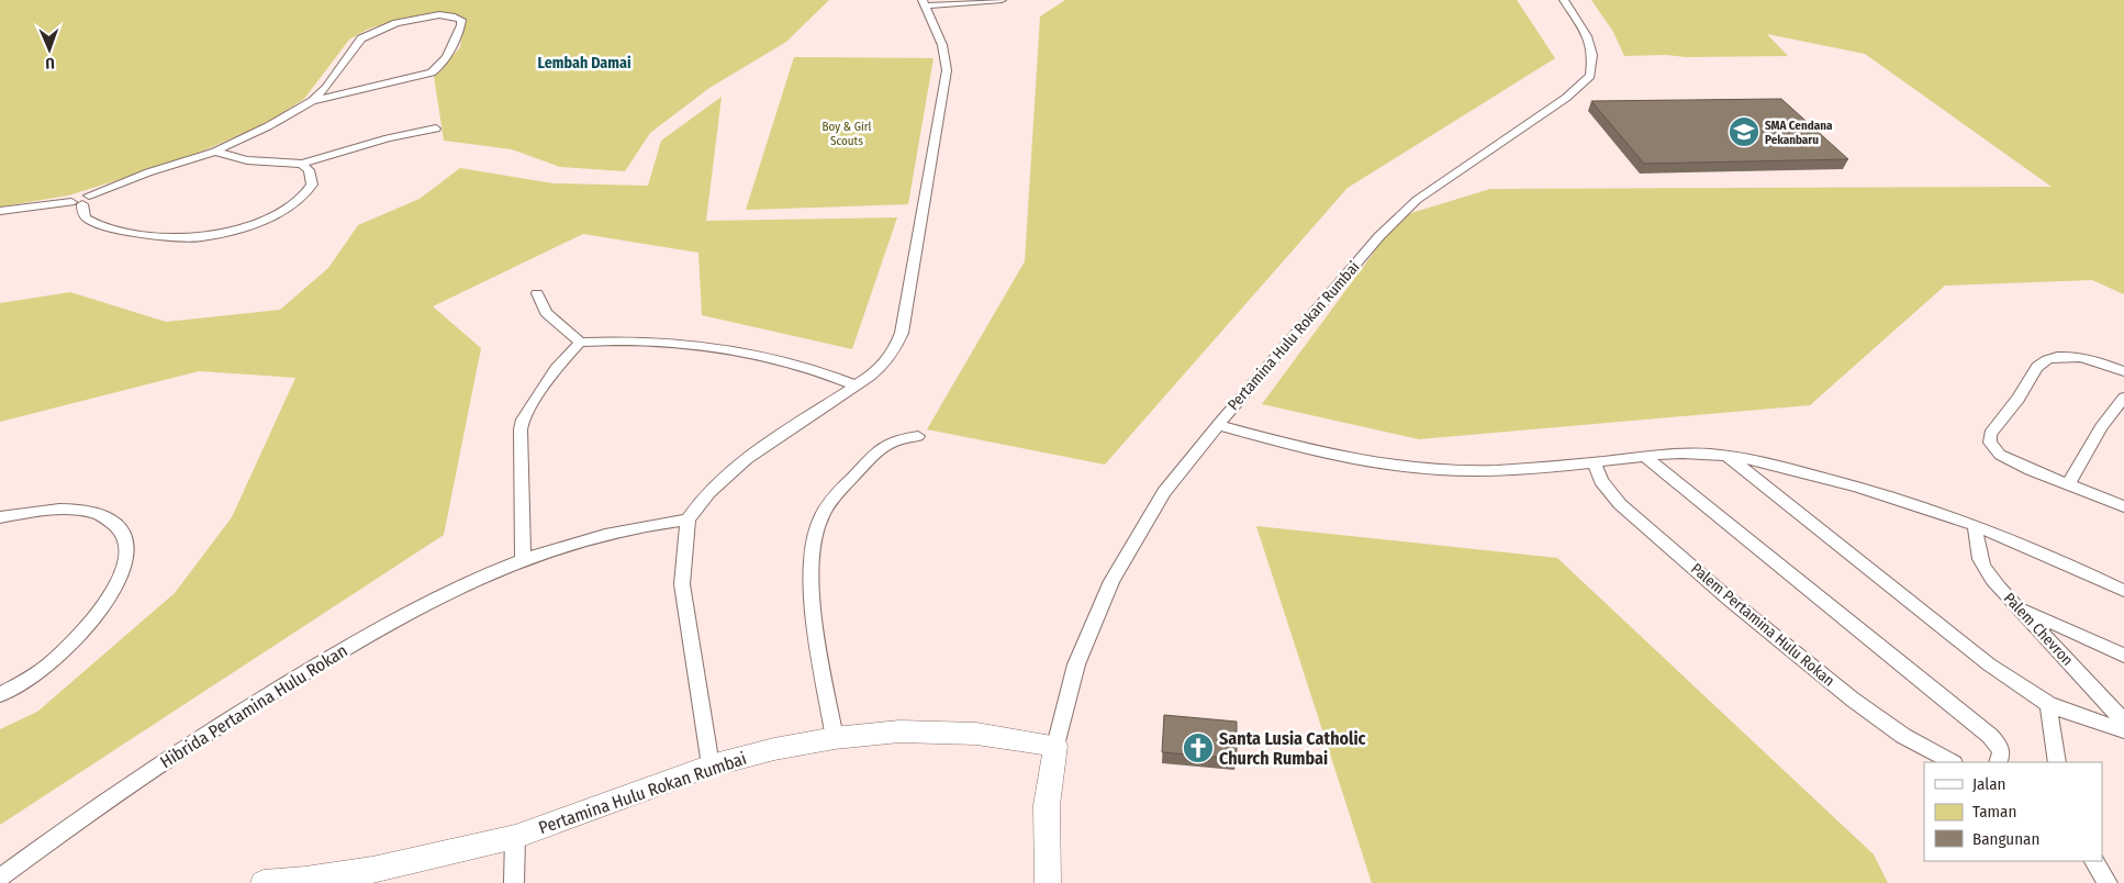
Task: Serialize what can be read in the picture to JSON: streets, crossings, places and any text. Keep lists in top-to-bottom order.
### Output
{
  "streets": {
    "street": [
      "Pertamina Hulu Rokan Rumbai",
      "Palem Pertamina Hulu Rokan",
      "Palem Chevron",
      "Hibrida Pertamina Hulu Rokan"
    ]
  },
  "districts": ["Lembah Damai"],
  "parks": ["Boy & Girl Scouts"],
  "places": {
    "school or university": ["SMA Cendana Pekanbaru"],
    "church": ["Santa Lusia Catholic Church Rumbai"]
  },
  "legend": ["Jalan", "Taman", "Bangunan"],
  "north": "bottom"
}
